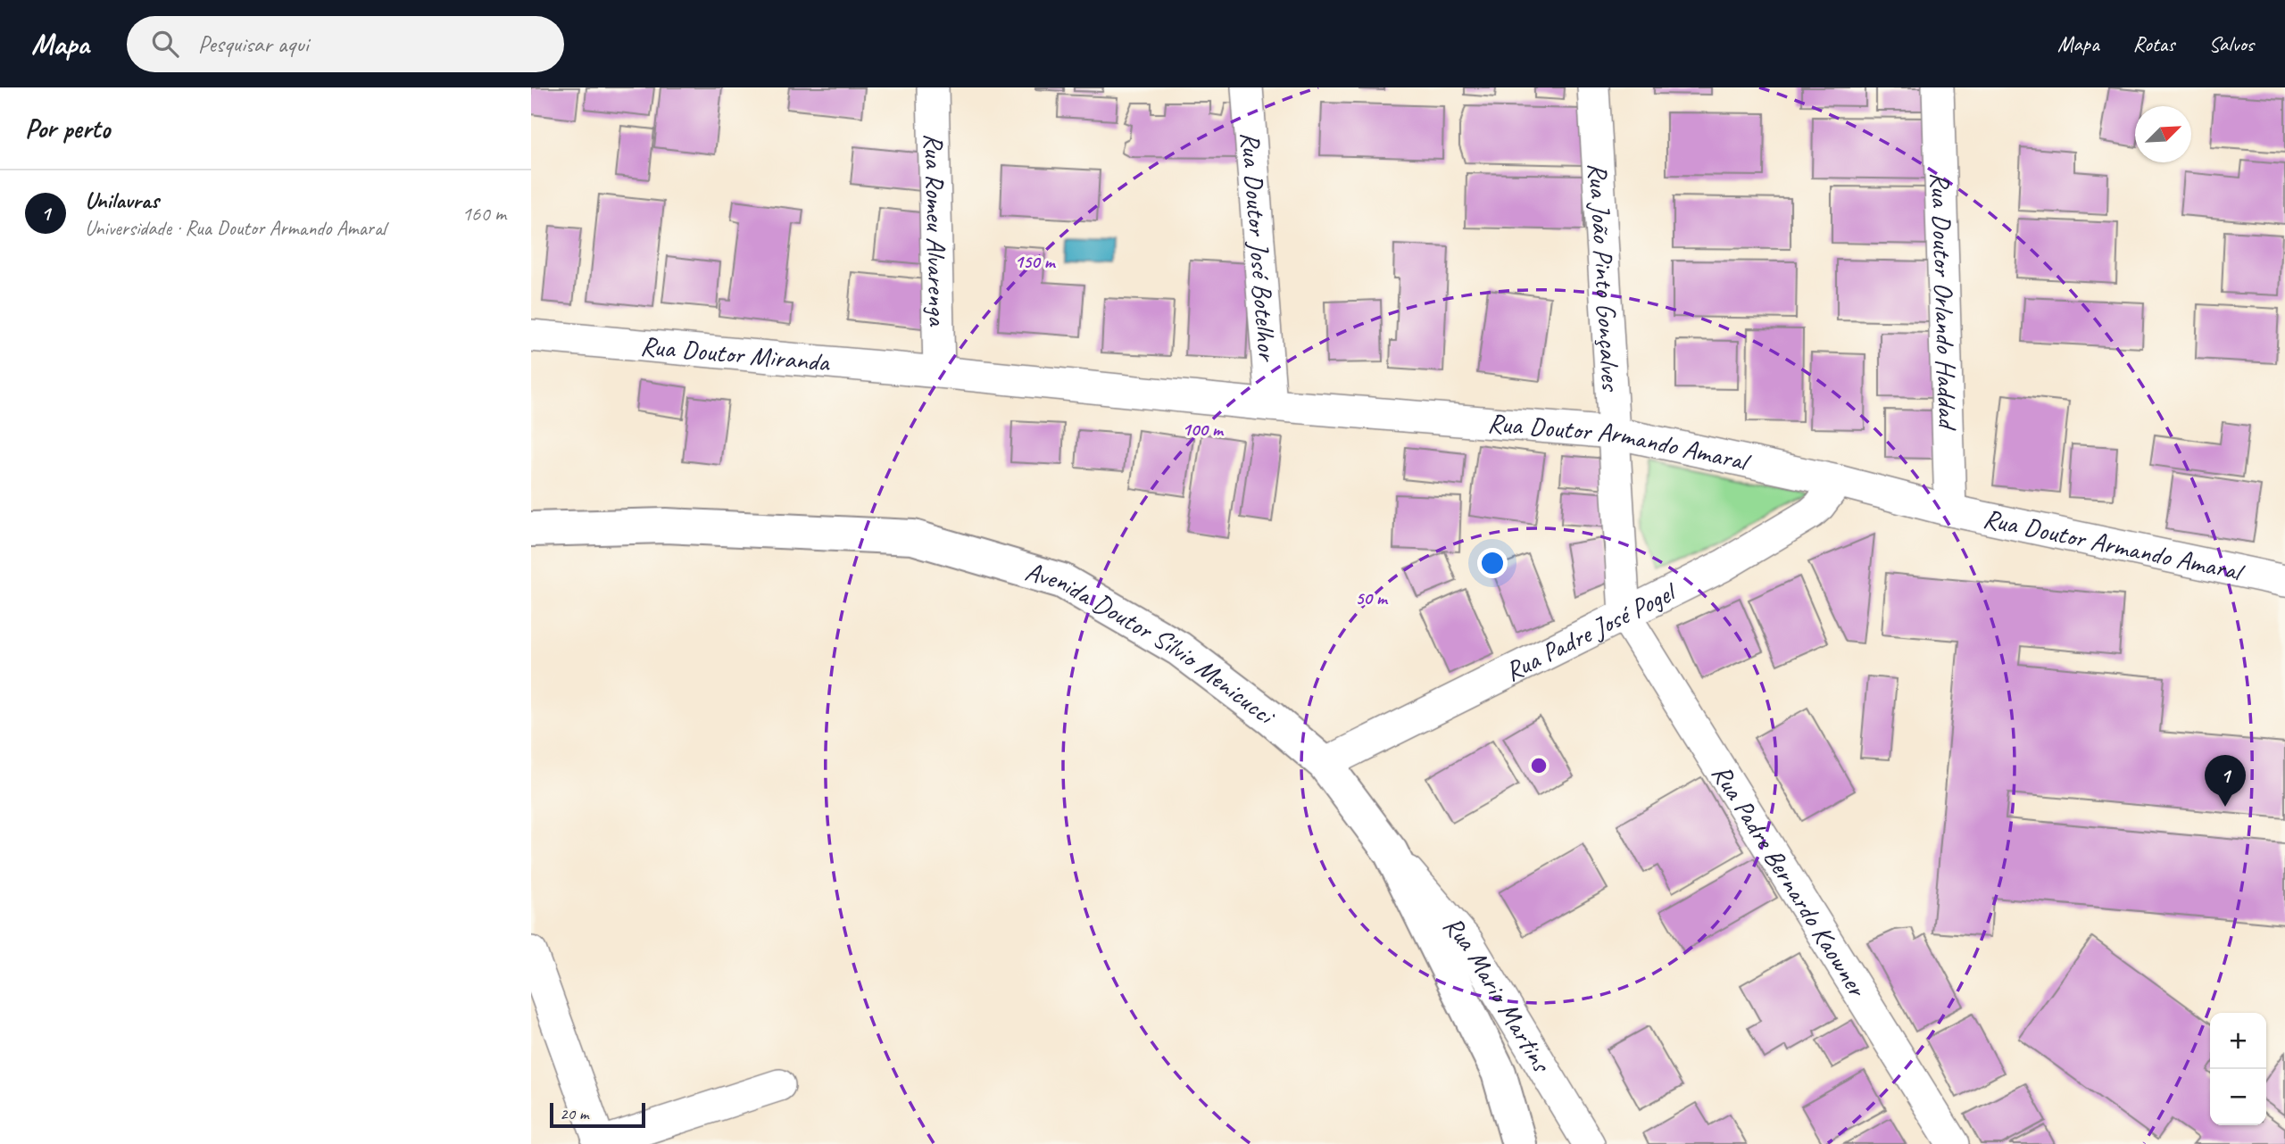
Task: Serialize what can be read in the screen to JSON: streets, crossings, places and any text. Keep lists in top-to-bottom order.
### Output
{
  "streets": {
    "main road": ["Avenida Doutor Sílvio Menicucci"],
    "street": [
      "Rua Romeu Alvarenga",
      "Rua Doutor José Botelhor",
      "Rua João Pinto Gonçalves",
      "Rua Doutor Orlando Haddad",
      "Rua Doutor Miranda",
      "Rua Doutor Armando Amaral",
      "Rua Padre José Pogel",
      "Rua Padre Bernardo Kaowner",
      "Rua Mario Martins"
    ]
  },
  "crossings": [
    ["Rua Romeu Alvarenga", "Rua Doutor Miranda"],
    ["Rua Romeu Alvarenga", "Rua Doutor Armando Amaral"],
    ["Rua Doutor José Botelhor", "Rua Doutor Armando Amaral"],
    ["Rua João Pinto Gonçalves", "Rua Doutor Armando Amaral"],
    ["Rua João Pinto Gonçalves", "Rua Padre José Pogel"],
    ["Rua João Pinto Gonçalves", "Rua Padre Bernardo Kaowner"],
    ["Rua Doutor Orlando Haddad", "Rua Doutor Armando Amaral"],
    ["Rua Doutor Miranda", "Rua Doutor Armando Amaral"],
    ["Rua Doutor Armando Amaral", "Rua Padre José Pogel"],
    ["Rua Padre José Pogel", "Avenida Doutor Sílvio Menicucci"],
    ["Rua Padre José Pogel", "Rua Padre Bernardo Kaowner"],
    ["Avenida Doutor Sílvio Menicucci", "Rua Mario Martins"]
  ],
  "scale_bar": "20 m",
  "north": "top right",
  "page": {
    "header": "Mapa",
    "search": "Pesquisar aqui",
    "nav": ["Mapa", "Rotas", "Salvos"],
    "heading": "Por perto",
    "list": [
      {
        "mark": "1",
        "name": "Unilavras",
        "note": "Universidade · Rua Doutor Armando Amaral",
        "value": "160 m"
      }
    ],
    "pins": "1",
    "map_buttons": ["+", "−"],
    "scale": "20 m"
  },
  "rings": ["150 m", "100 m", "50 m"]
}
